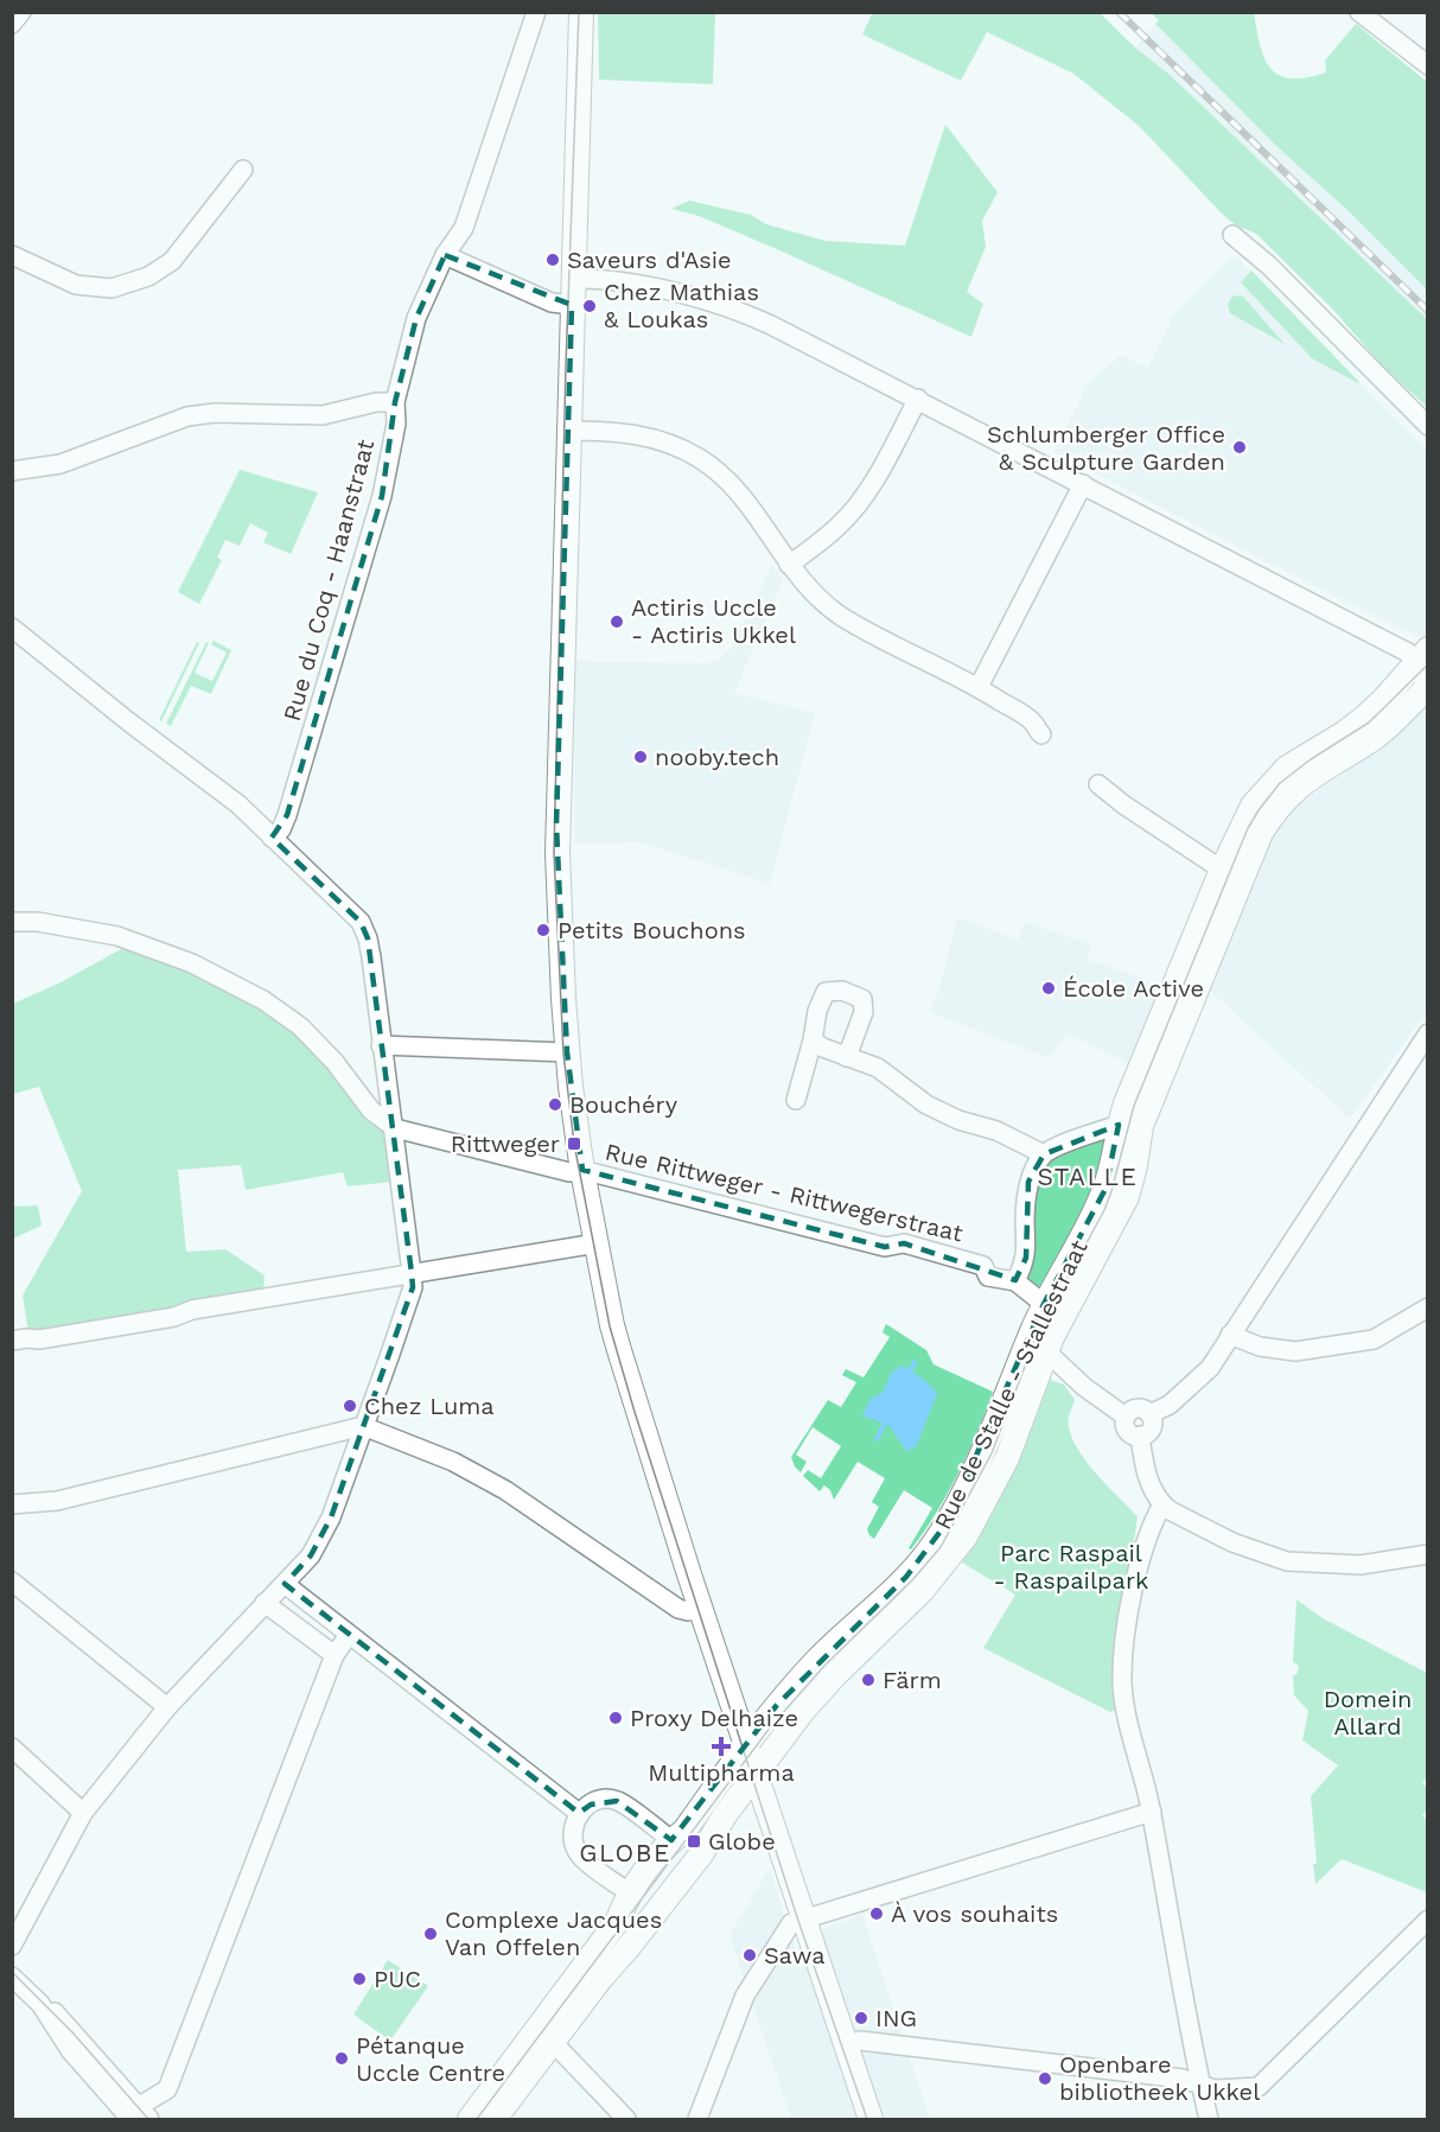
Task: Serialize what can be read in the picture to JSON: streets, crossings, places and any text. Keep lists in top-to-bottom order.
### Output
{
  "streets": {
    "main road": ["Rue de Stalle - Stallestraat"],
    "street": ["Rue du Coq - Haanstraat", "Rue Rittweger - Rittwegerstraat"]
  },
  "crossings": [
    ["Rue Rittweger - Rittwegerstraat", "Rue de Stalle - Stallestraat"]
  ],
  "districts": ["STALLE", "GLOBE"],
  "parks": ["Parc Raspail - Raspailpark", "Domein Allard"],
  "places": {
    "other": [
      "Saveurs d'Asie",
      "Chez Mathias & Loukas",
      "Schlumberger Office & Sculpture Garden",
      "Actiris Uccle - Actiris Ukkel",
      "nooby.tech",
      "Petits Bouchons",
      "École Active",
      "Bouchéry",
      "Chez Luma",
      "Färm",
      "Proxy Delhaize",
      "À vos souhaits",
      "Complexe Jacques Van Offelen",
      "Sawa",
      "PUC",
      "ING",
      "Pétanque Uccle Centre",
      "Openbare bibliotheek Ukkel"
    ],
    "transit": ["Rittweger", "Globe"],
    "health": ["Multipharma"]
  }
}
